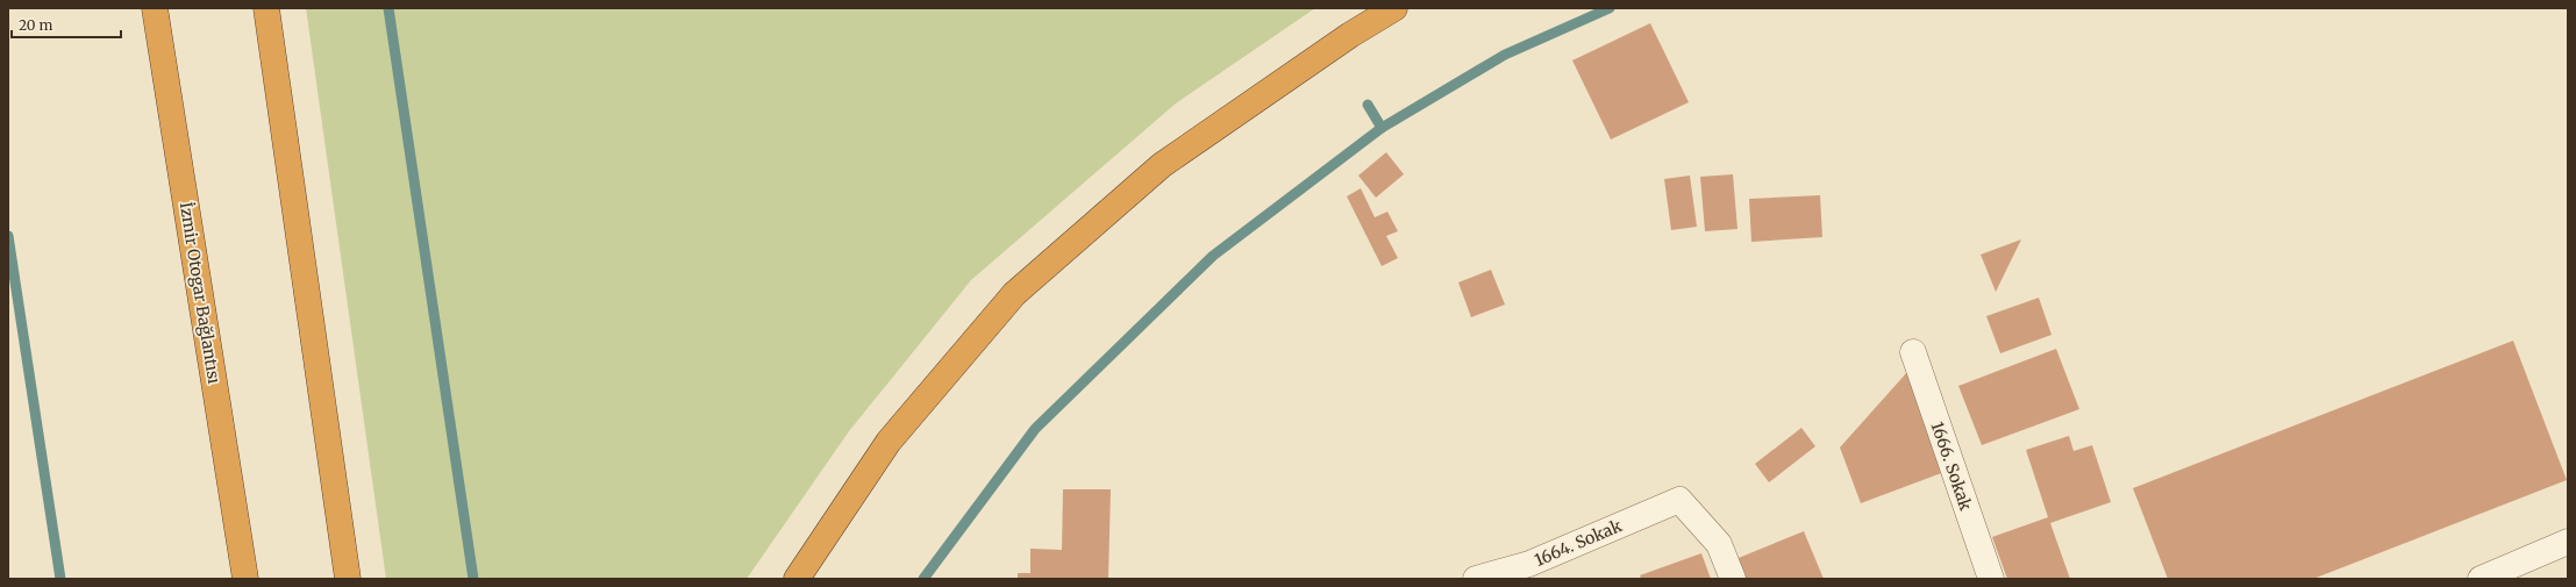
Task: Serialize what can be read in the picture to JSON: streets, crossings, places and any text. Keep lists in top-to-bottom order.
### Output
{
  "streets": {
    "highway": ["İzmir Otogar Bağlantısı"],
    "street": ["1666. Sokak", "1664. Sokak"]
  },
  "scale_bar": "20 m"
}
